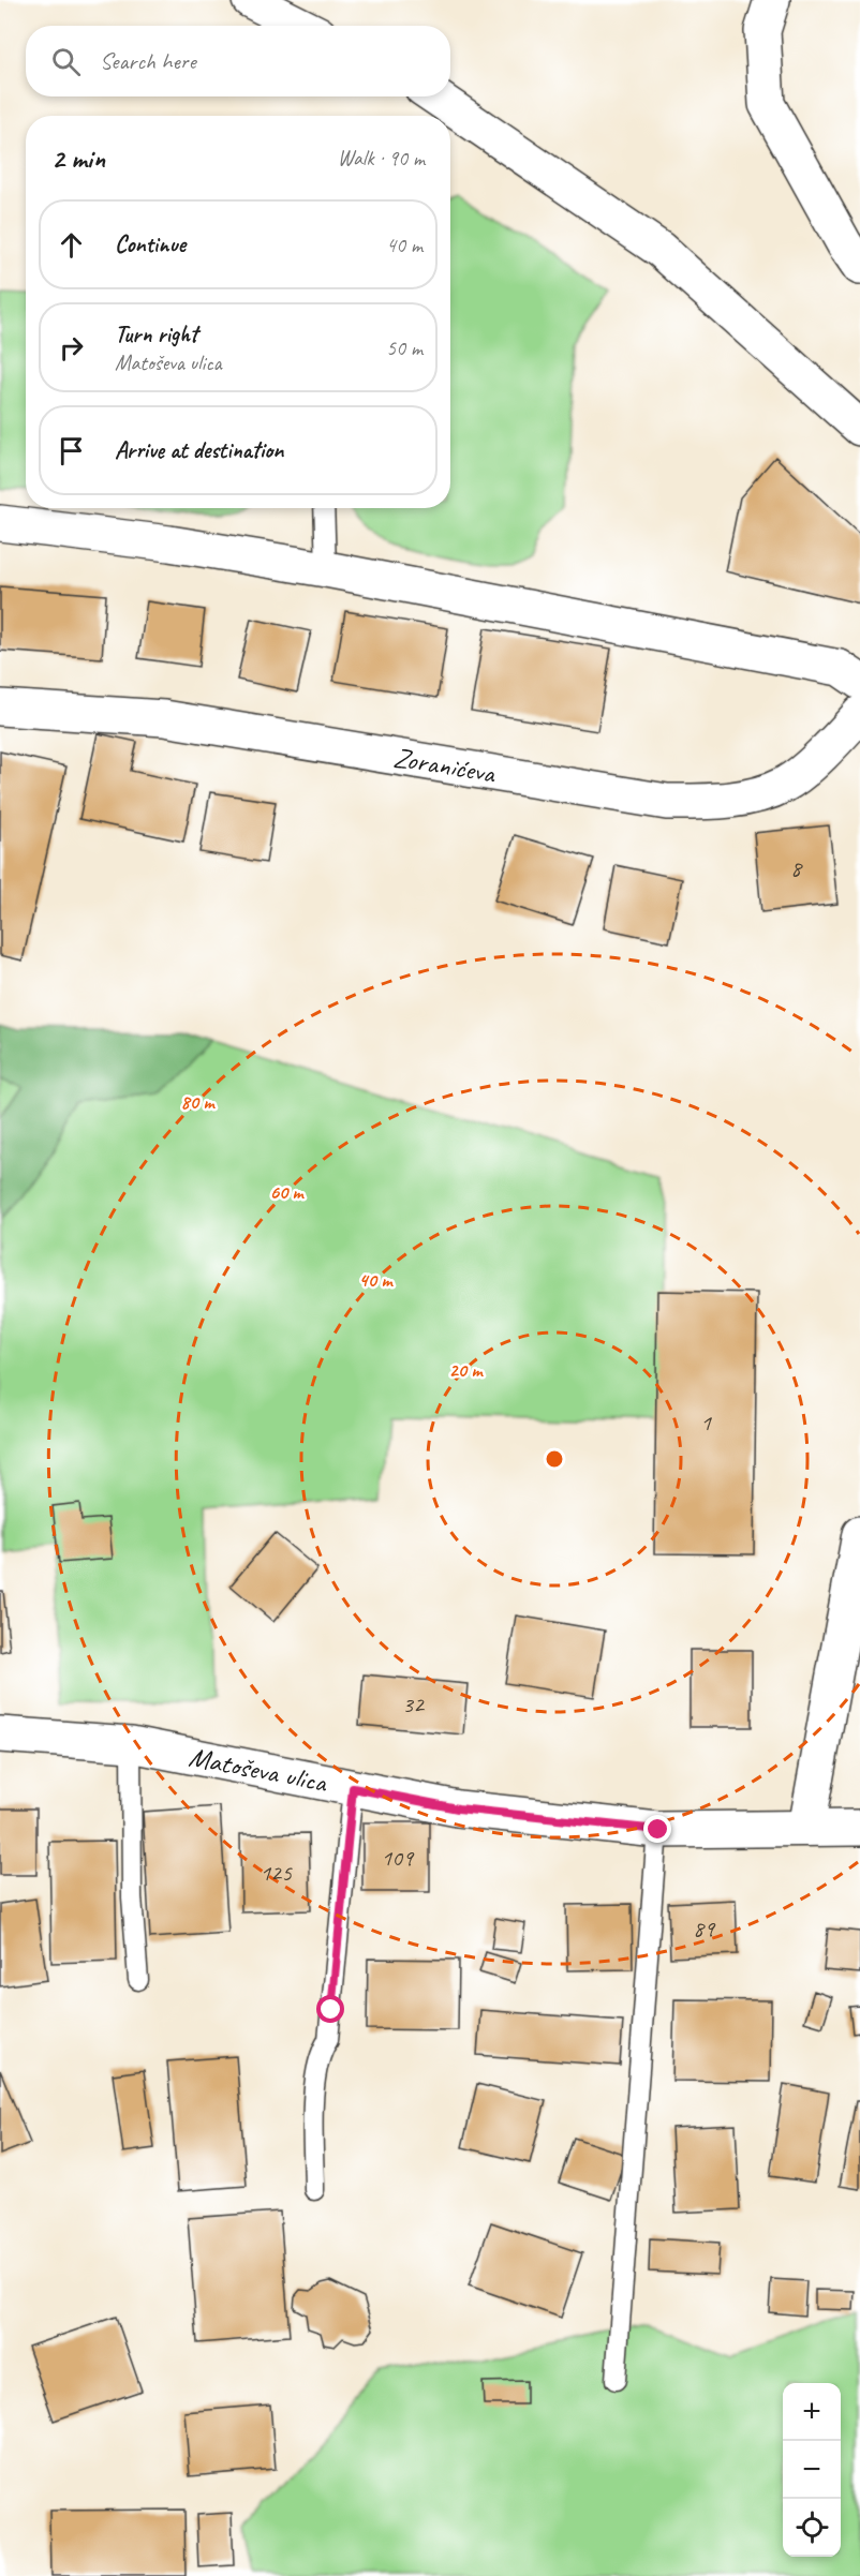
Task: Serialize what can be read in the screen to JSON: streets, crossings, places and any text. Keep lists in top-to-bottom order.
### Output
{
  "streets": {
    "main road": ["Zoranićeva", "Matoševa ulica"]
  },
  "house_numbers": [
    "8",
    "1",
    "32",
    "109",
    "125",
    "89"
  ],
  "page": {
    "search": "Search here",
    "heading": ["2 min", "Walk · 90 m"],
    "list": [
      ["Continue", "40 m"],
      ["Turn right", "Matoševa ulica", "50 m"],
      "Arrive at destination"
    ],
    "map_buttons": ["+", "−"]
  },
  "rings": [
    "80 m",
    "60 m",
    "40 m",
    "20 m"
  ]
}
